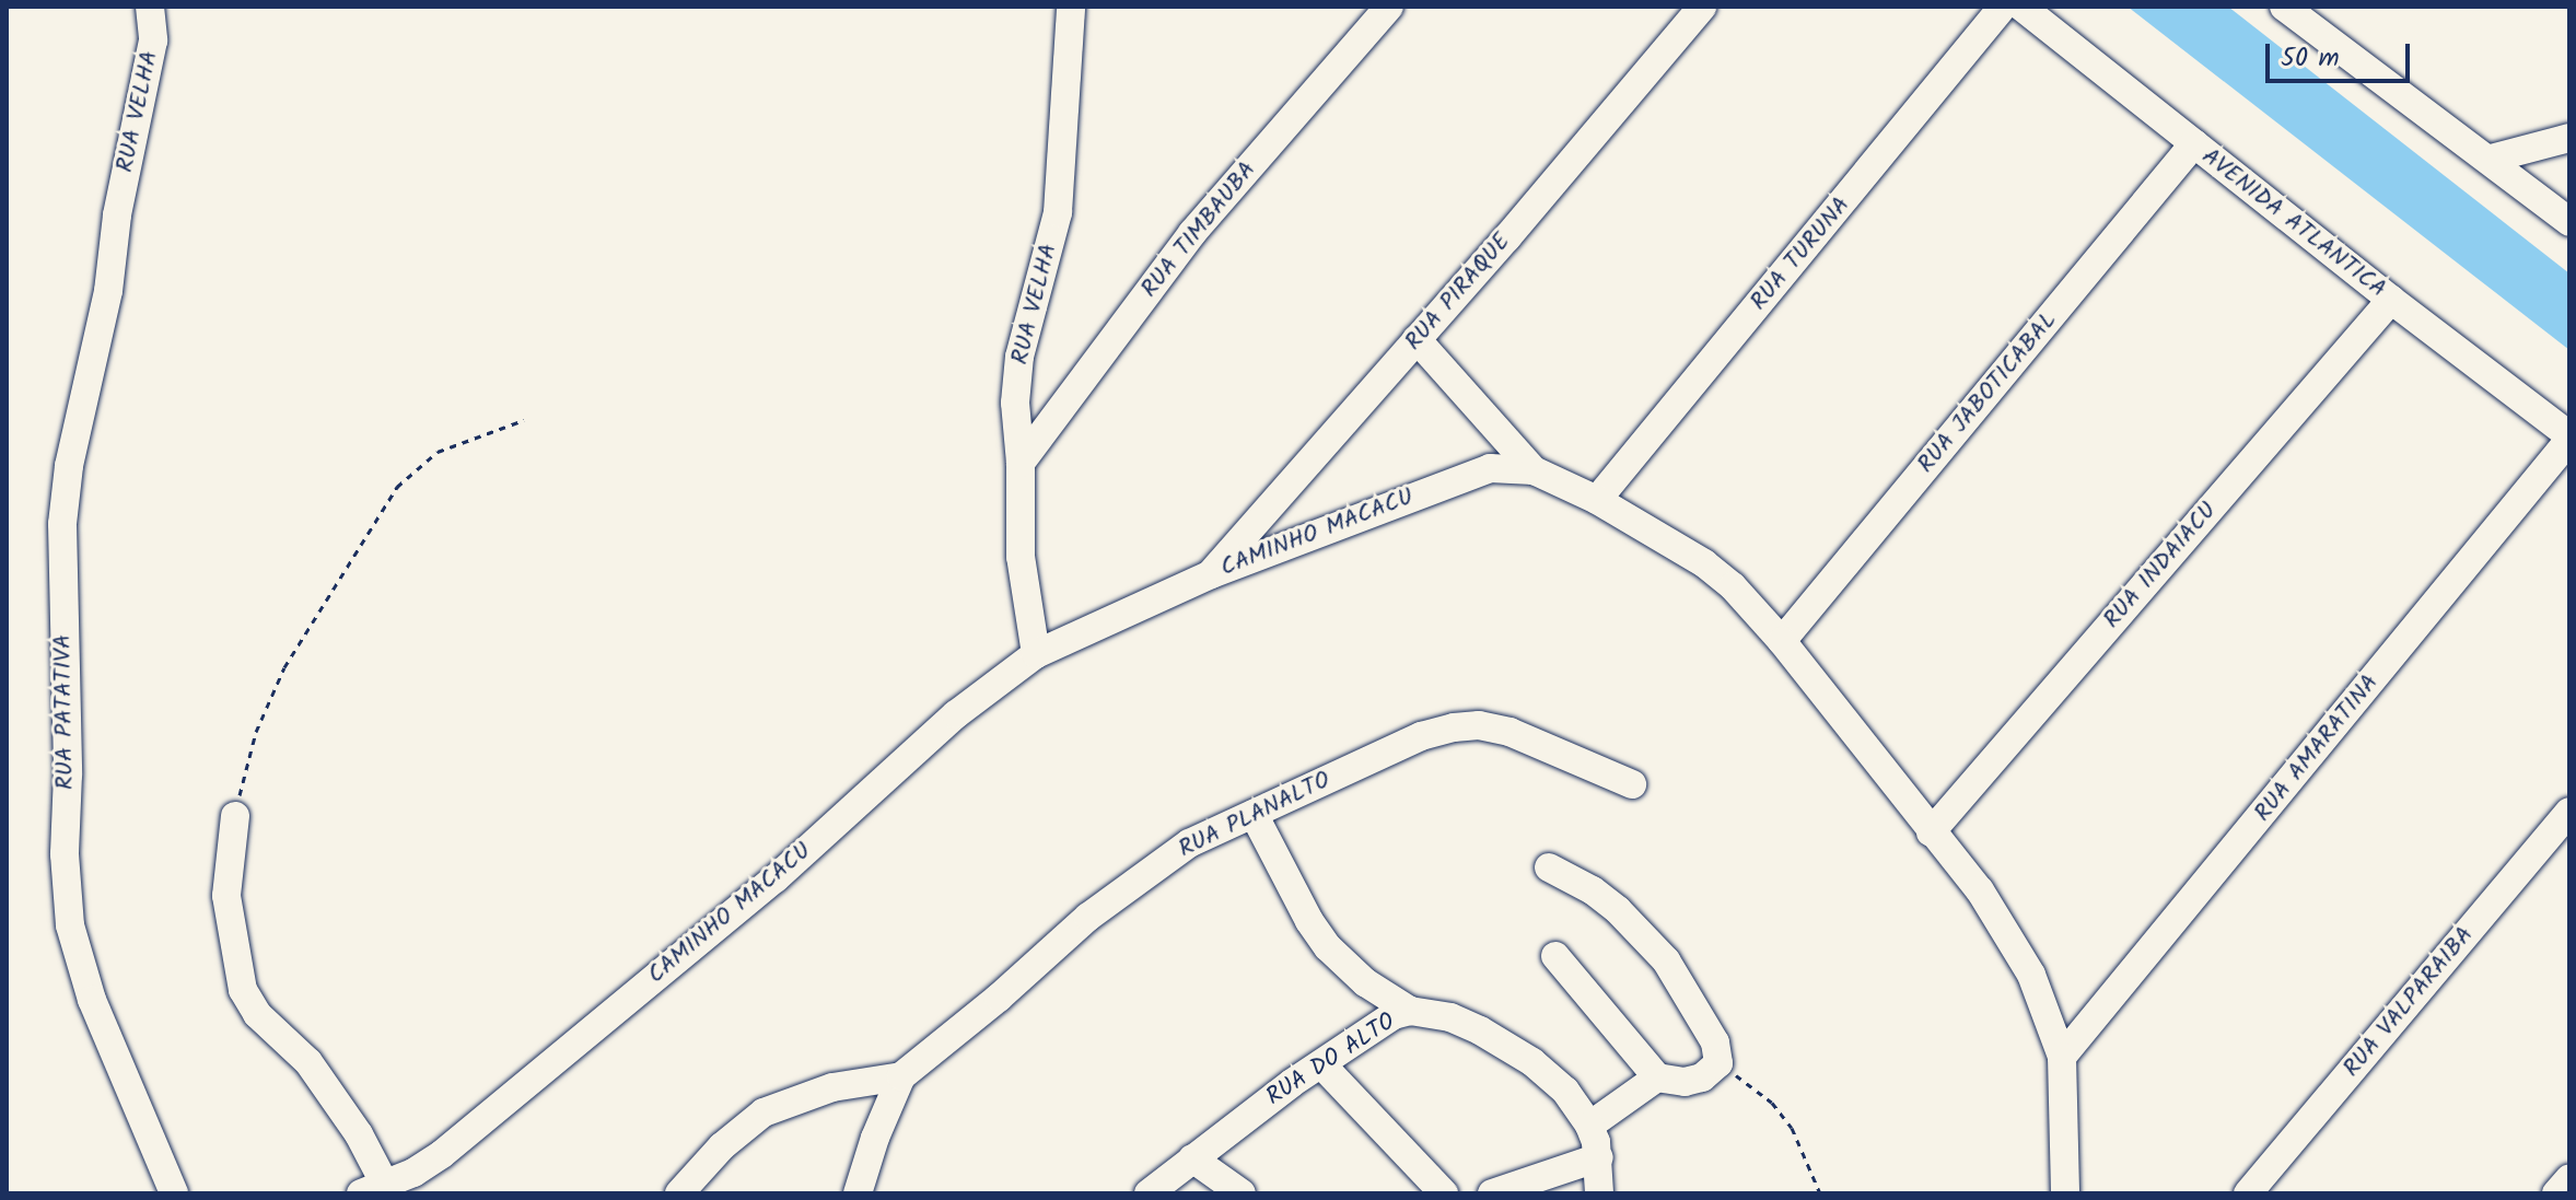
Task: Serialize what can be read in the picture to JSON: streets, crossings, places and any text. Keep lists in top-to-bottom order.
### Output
{
  "streets": {
    "street": [
      "RUA VELHA",
      "AVENIDA ATLANTICA",
      "RUA TIMBAUBA",
      "RUA TURUNA",
      "RUA PIRAQUE",
      "RUA JABOTICABAL",
      "CAMINHO MACACU",
      "RUA INDAIACU",
      "RUA PATATIVA",
      "RUA AMARATINA",
      "RUA PLANALTO",
      "RUA VALPARAIBA",
      "RUA DO ALTO"
    ]
  },
  "crossings": [
    ["RUA VELHA", "RUA TIMBAUBA"],
    ["RUA VELHA", "CAMINHO MACACU"],
    ["RUA VELHA", "RUA PATATIVA"],
    ["AVENIDA ATLANTICA", "RUA JABOTICABAL"],
    ["AVENIDA ATLANTICA", "RUA INDAIACU"],
    ["AVENIDA ATLANTICA", "RUA AMARATINA"],
    ["RUA TURUNA", "CAMINHO MACACU"],
    ["RUA PIRAQUE", "CAMINHO MACACU"],
    ["RUA JABOTICABAL", "CAMINHO MACACU"],
    ["CAMINHO MACACU", "RUA INDAIACU"],
    ["CAMINHO MACACU", "RUA AMARATINA"]
  ],
  "scale_bar": "50 m"
}
